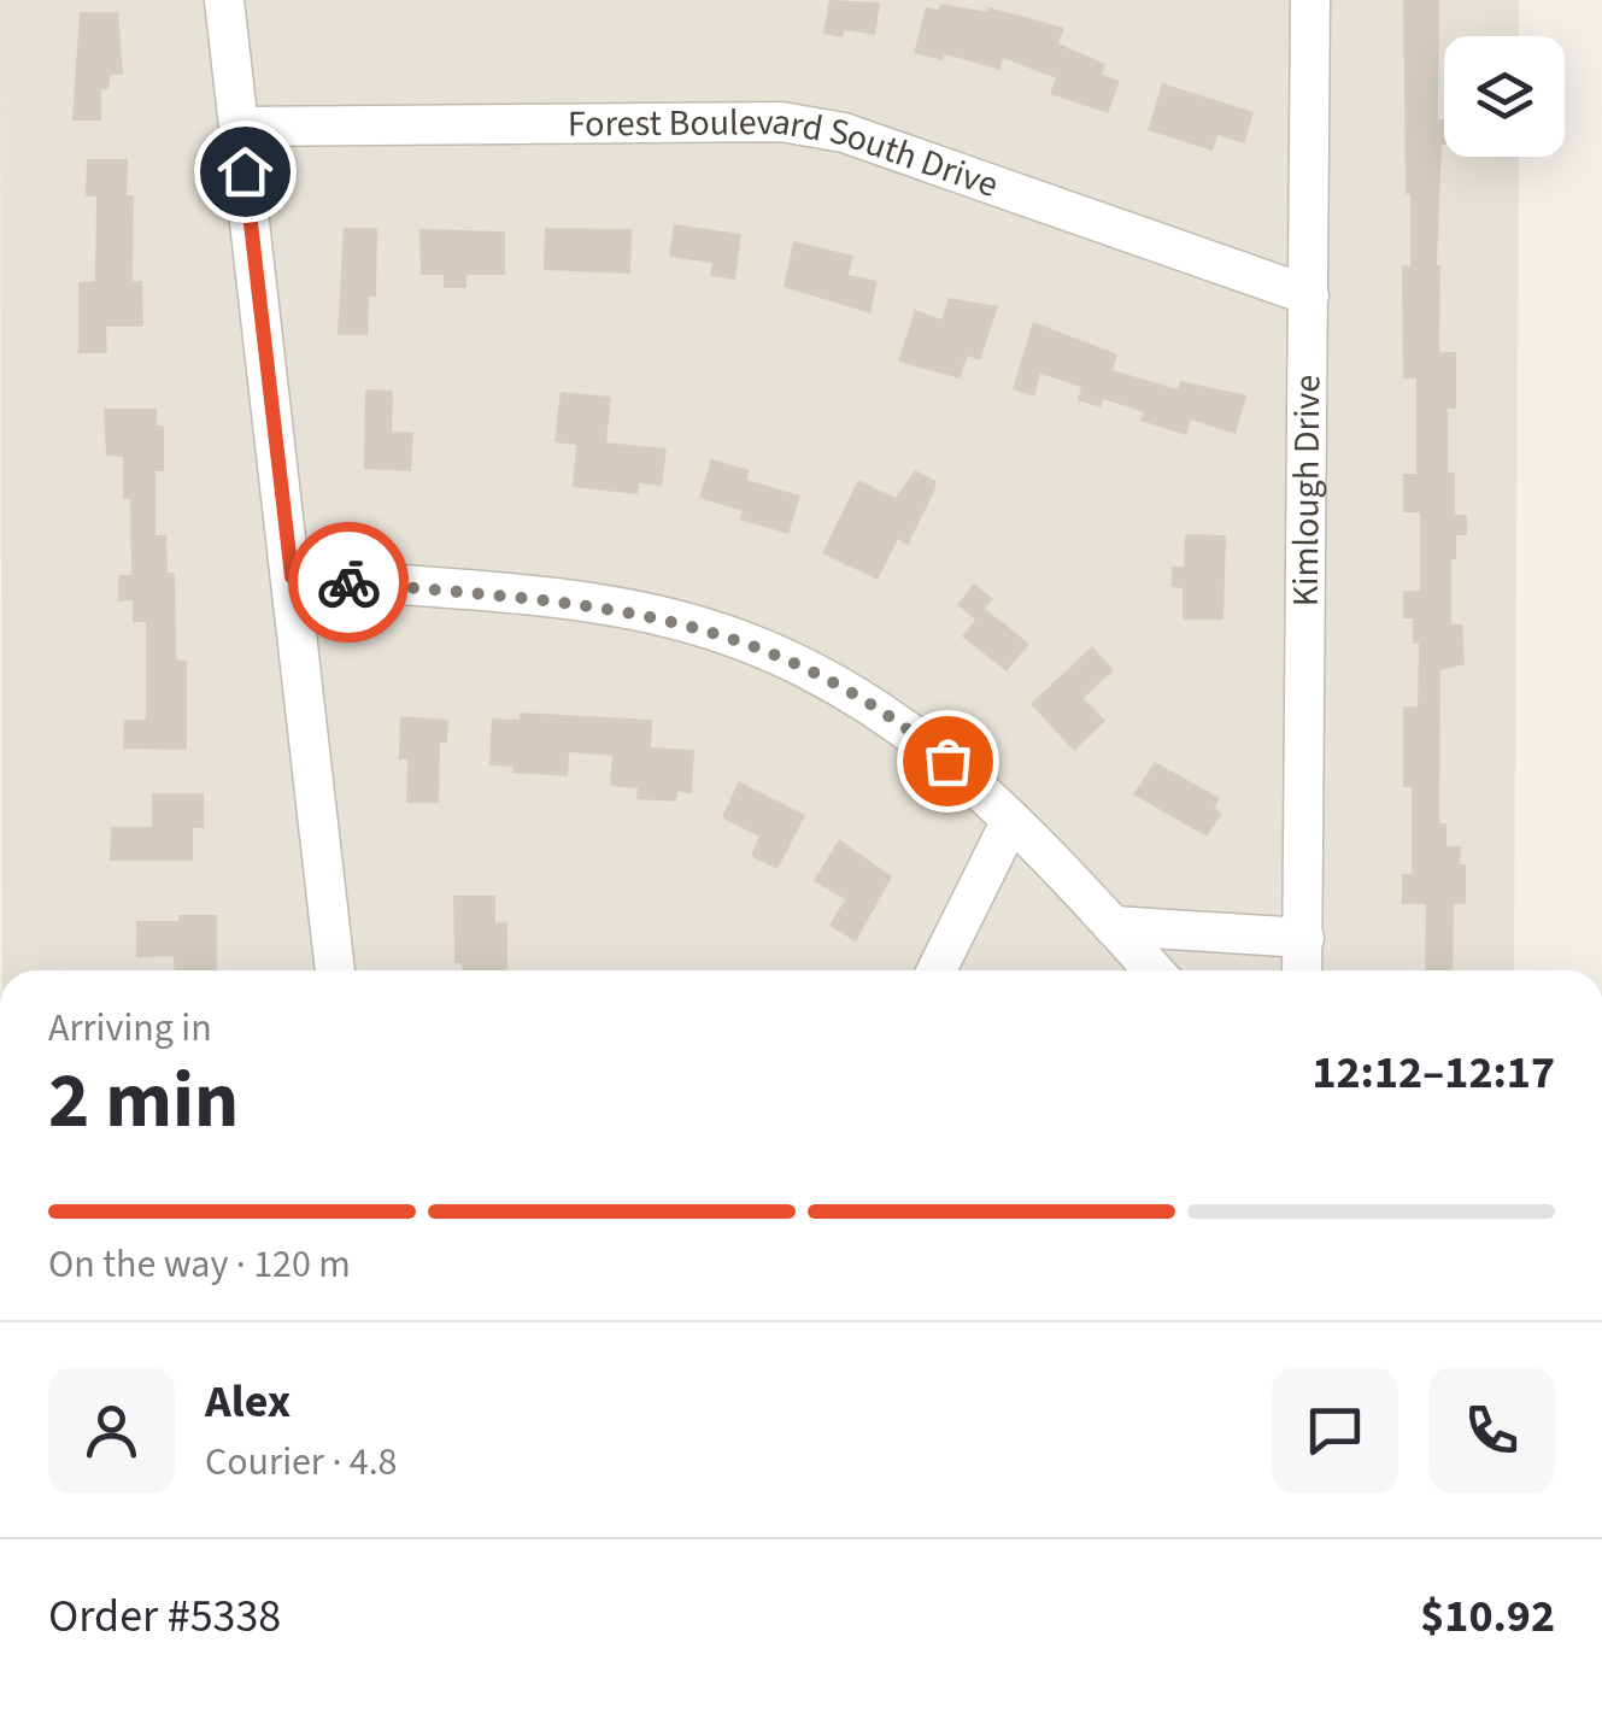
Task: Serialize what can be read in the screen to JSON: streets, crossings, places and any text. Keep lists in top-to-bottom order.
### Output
{
  "streets": {
    "street": ["Forest Boulevard South Drive", "Kimlough Drive"]
  },
  "crossings": [
    ["Forest Boulevard South Drive", "Kimlough Drive"]
  ],
  "page": {
    "heading": ["2 min", "Arriving in", "12:12–12:17"],
    "panel": [
      "Alex",
      "Courier · 4.8",
      "Order #5338",
      "$10.92"
    ],
    "bar": "On the way · 120 m"
  }
}
